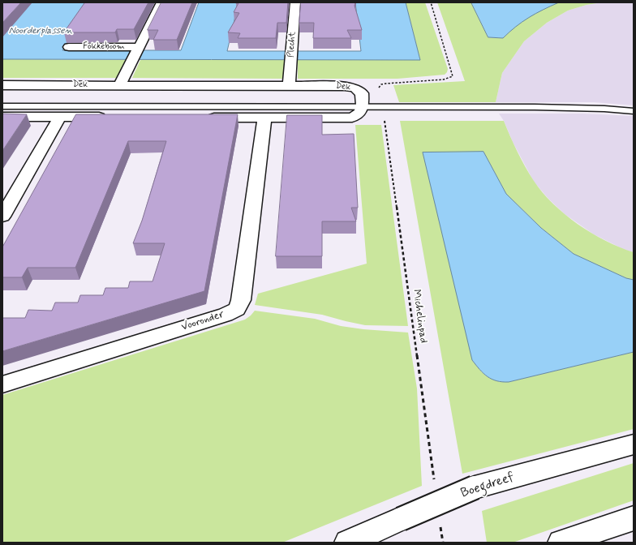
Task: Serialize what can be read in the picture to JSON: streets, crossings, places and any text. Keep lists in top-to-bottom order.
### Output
{
  "streets": {
    "street": [
      "Plecht",
      "Fokkeboom",
      "Dek",
      "Vooronder",
      "Boegdreef"
    ],
    "path": ["Michelinpad"]
  },
  "crossings": [
    ["Plecht", "Dek"],
    ["Fokkeboom", "Dek"]
  ],
  "water": ["Noorderplassen"]
}
